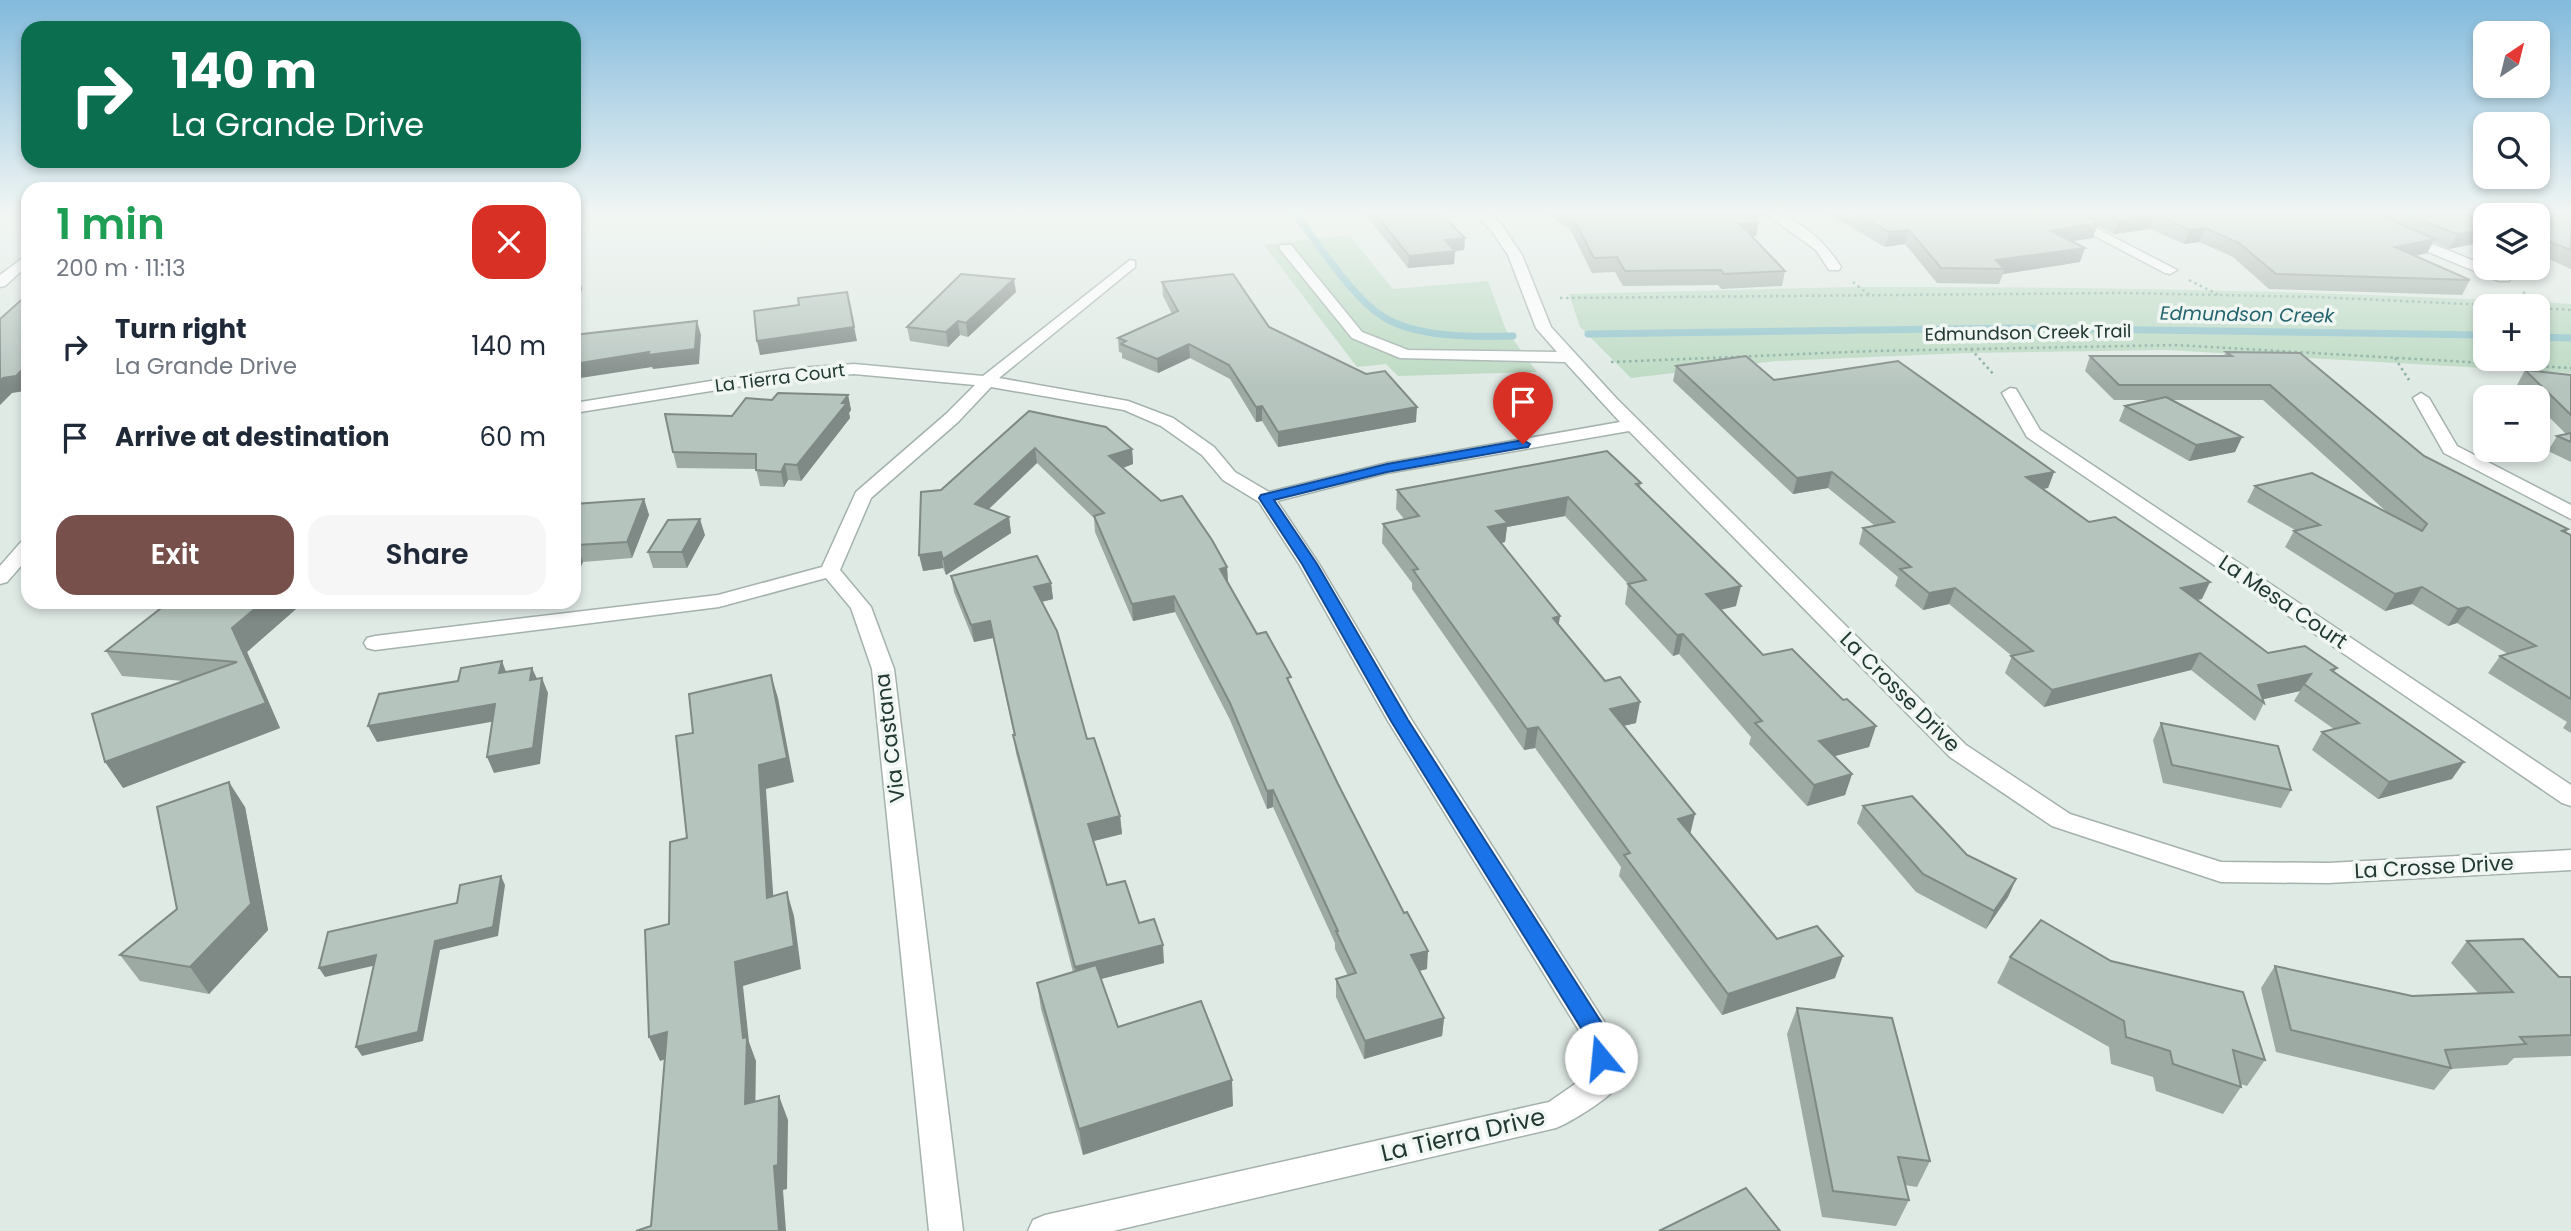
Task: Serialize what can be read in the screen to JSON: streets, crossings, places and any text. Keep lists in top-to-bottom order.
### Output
{
  "streets": {
    "street": [
      "La Tierra Court",
      "La Mesa Court",
      "La Crosse Drive",
      "Via Castana",
      "La Tierra Drive"
    ],
    "path": ["Edmundson Creek Trail"]
  },
  "crossings": [
    ["Edmundson Creek Trail", "La Crosse Drive"],
    ["La Tierra Court", "La Tierra Drive"]
  ],
  "water": ["Edmundson Creek"],
  "north": "top right",
  "page": {
    "map_buttons": ["+", "−"],
    "turn": ["140 m", "La Grande Drive"],
    "heading": ["1 min", "200 m · 11:13"],
    "list": [
      {
        "name": "Turn right",
        "note": "La Grande Drive",
        "value": "140 m"
      },
      {
        "name": "Arrive at destination",
        "value": "60 m"
      }
    ],
    "buttons": ["Exit", "Share"]
  }
}
